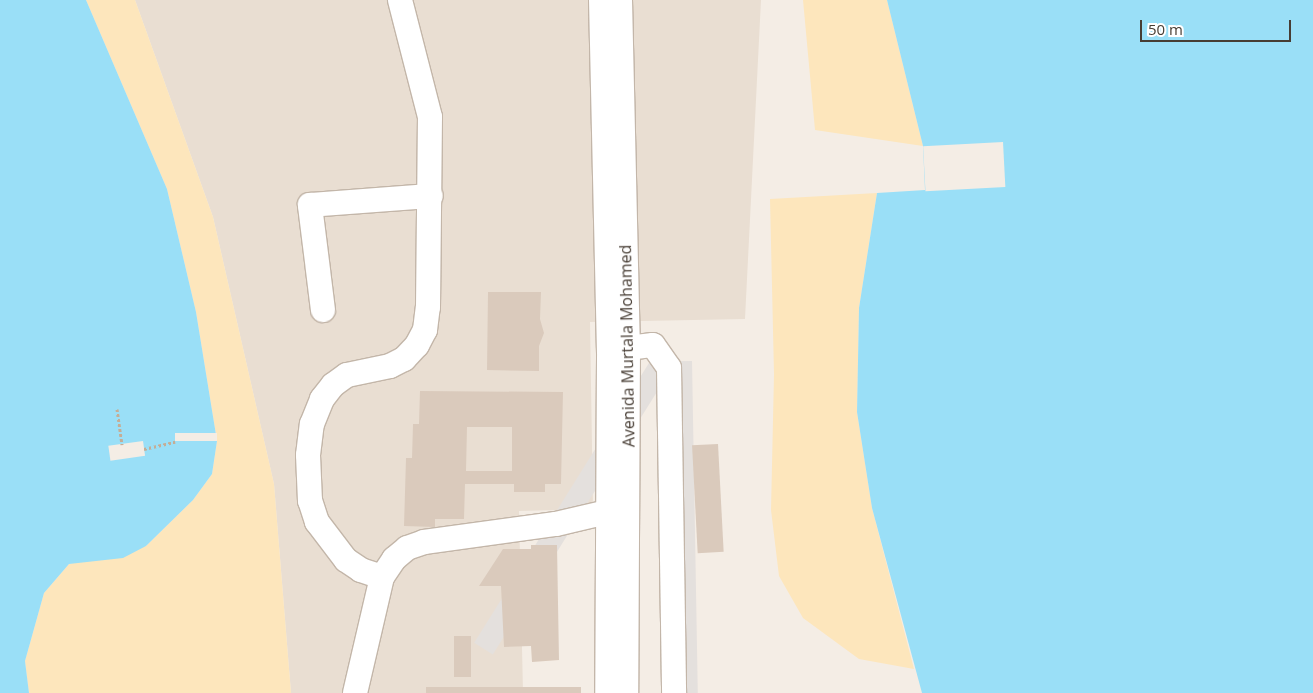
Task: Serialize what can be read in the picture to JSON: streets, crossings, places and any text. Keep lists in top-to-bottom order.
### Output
{
  "streets": {
    "street": ["Avenida Murtala Mohamed"]
  },
  "scale_bar": "50 m"
}
